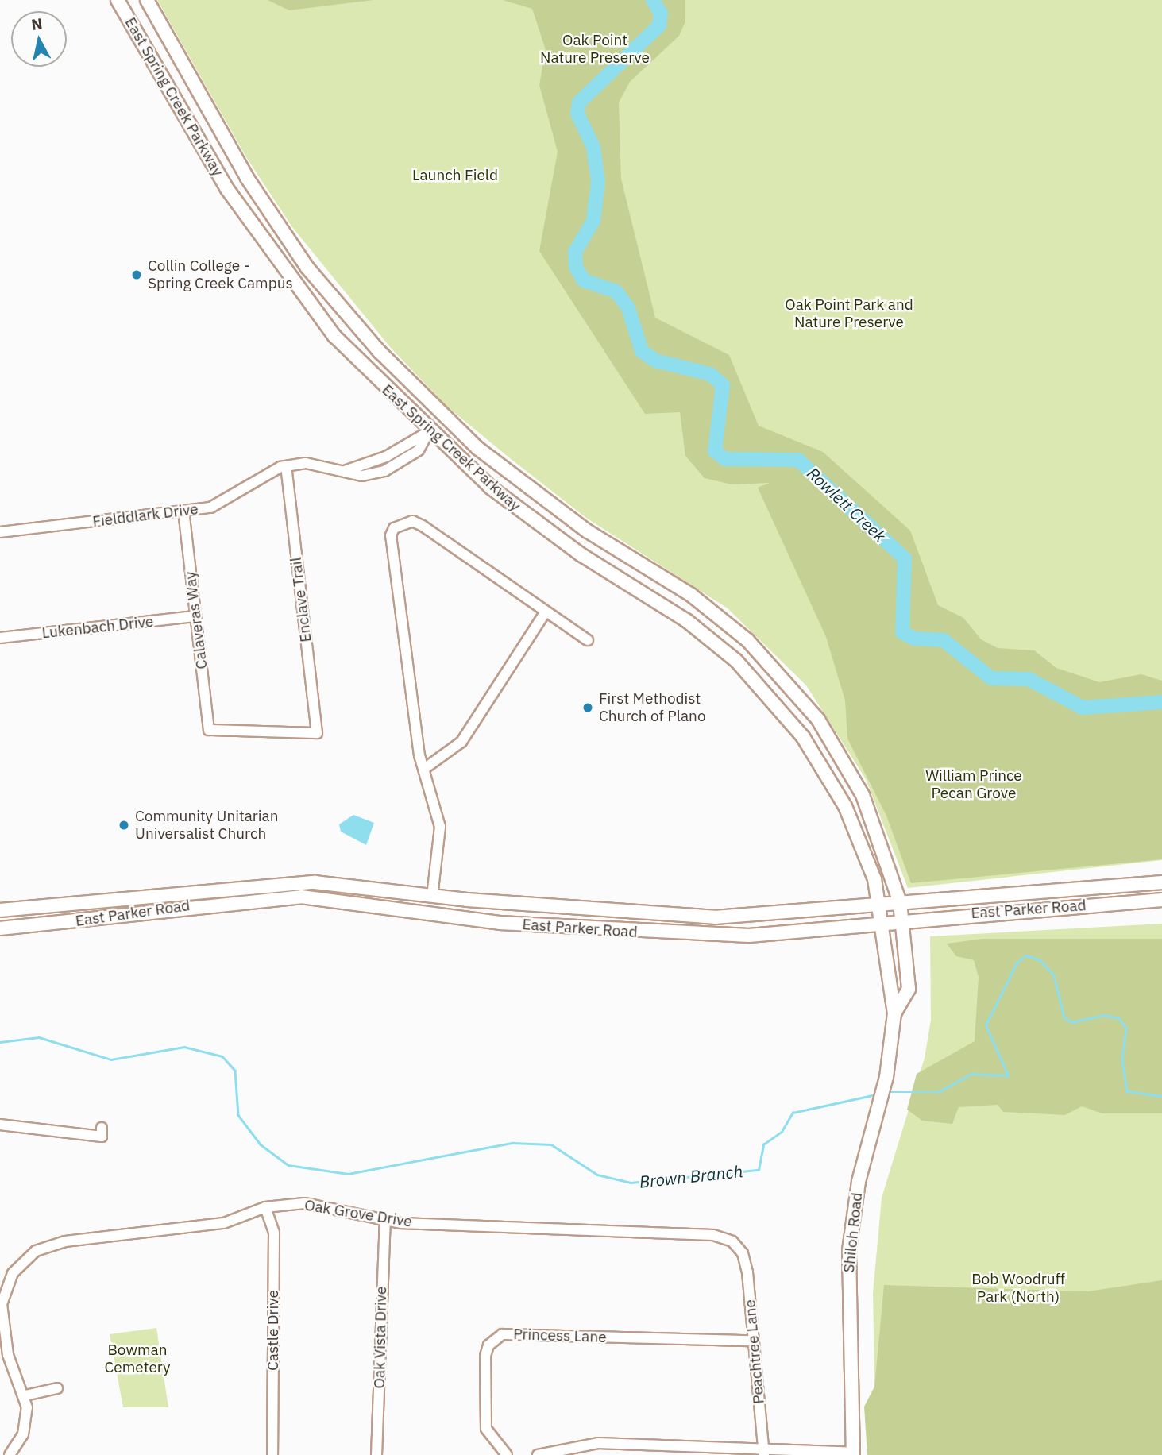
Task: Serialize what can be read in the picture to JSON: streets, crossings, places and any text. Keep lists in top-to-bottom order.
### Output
{
  "streets": {
    "main road": ["East Spring Creek Parkway", "East Parker Road", "Shiloh Road"],
    "street": [
      "Fielddlark Drive",
      "Enclave Trail",
      "Calaveras Way",
      "Lukenbach Drive",
      "Oak Grove Drive",
      "Castle Drive",
      "Princess Lane",
      "Oak Vista Drive",
      "Peachtree Lane"
    ]
  },
  "crossings": [
    ["East Spring Creek Parkway", "Fielddlark Drive"],
    ["East Spring Creek Parkway", "East Parker Road"],
    ["East Spring Creek Parkway", "Shiloh Road"],
    ["Fielddlark Drive", "Enclave Trail"],
    ["Fielddlark Drive", "Calaveras Way"],
    ["Enclave Trail", "Calaveras Way"],
    ["Calaveras Way", "Lukenbach Drive"],
    ["East Parker Road", "Shiloh Road"],
    ["Oak Grove Drive", "Castle Drive"],
    ["Oak Grove Drive", "Oak Vista Drive"],
    ["Oak Grove Drive", "Peachtree Lane"],
    ["Princess Lane", "Peachtree Lane"]
  ],
  "water": ["Rowlett Creek", "Brown Branch"],
  "parks": [
    "Oak Point Nature Preserve",
    "Launch Field",
    "Oak Point Park and Nature Preserve",
    "William Prince Pecan Grove",
    "Bob Woodruff Park (North)",
    "Bowman Cemetery"
  ],
  "places": ["Collin College - Spring Creek Campus", "First Methodist Church of Plano", "Community Unitarian Universalist Church"],
  "north": "top"
}
